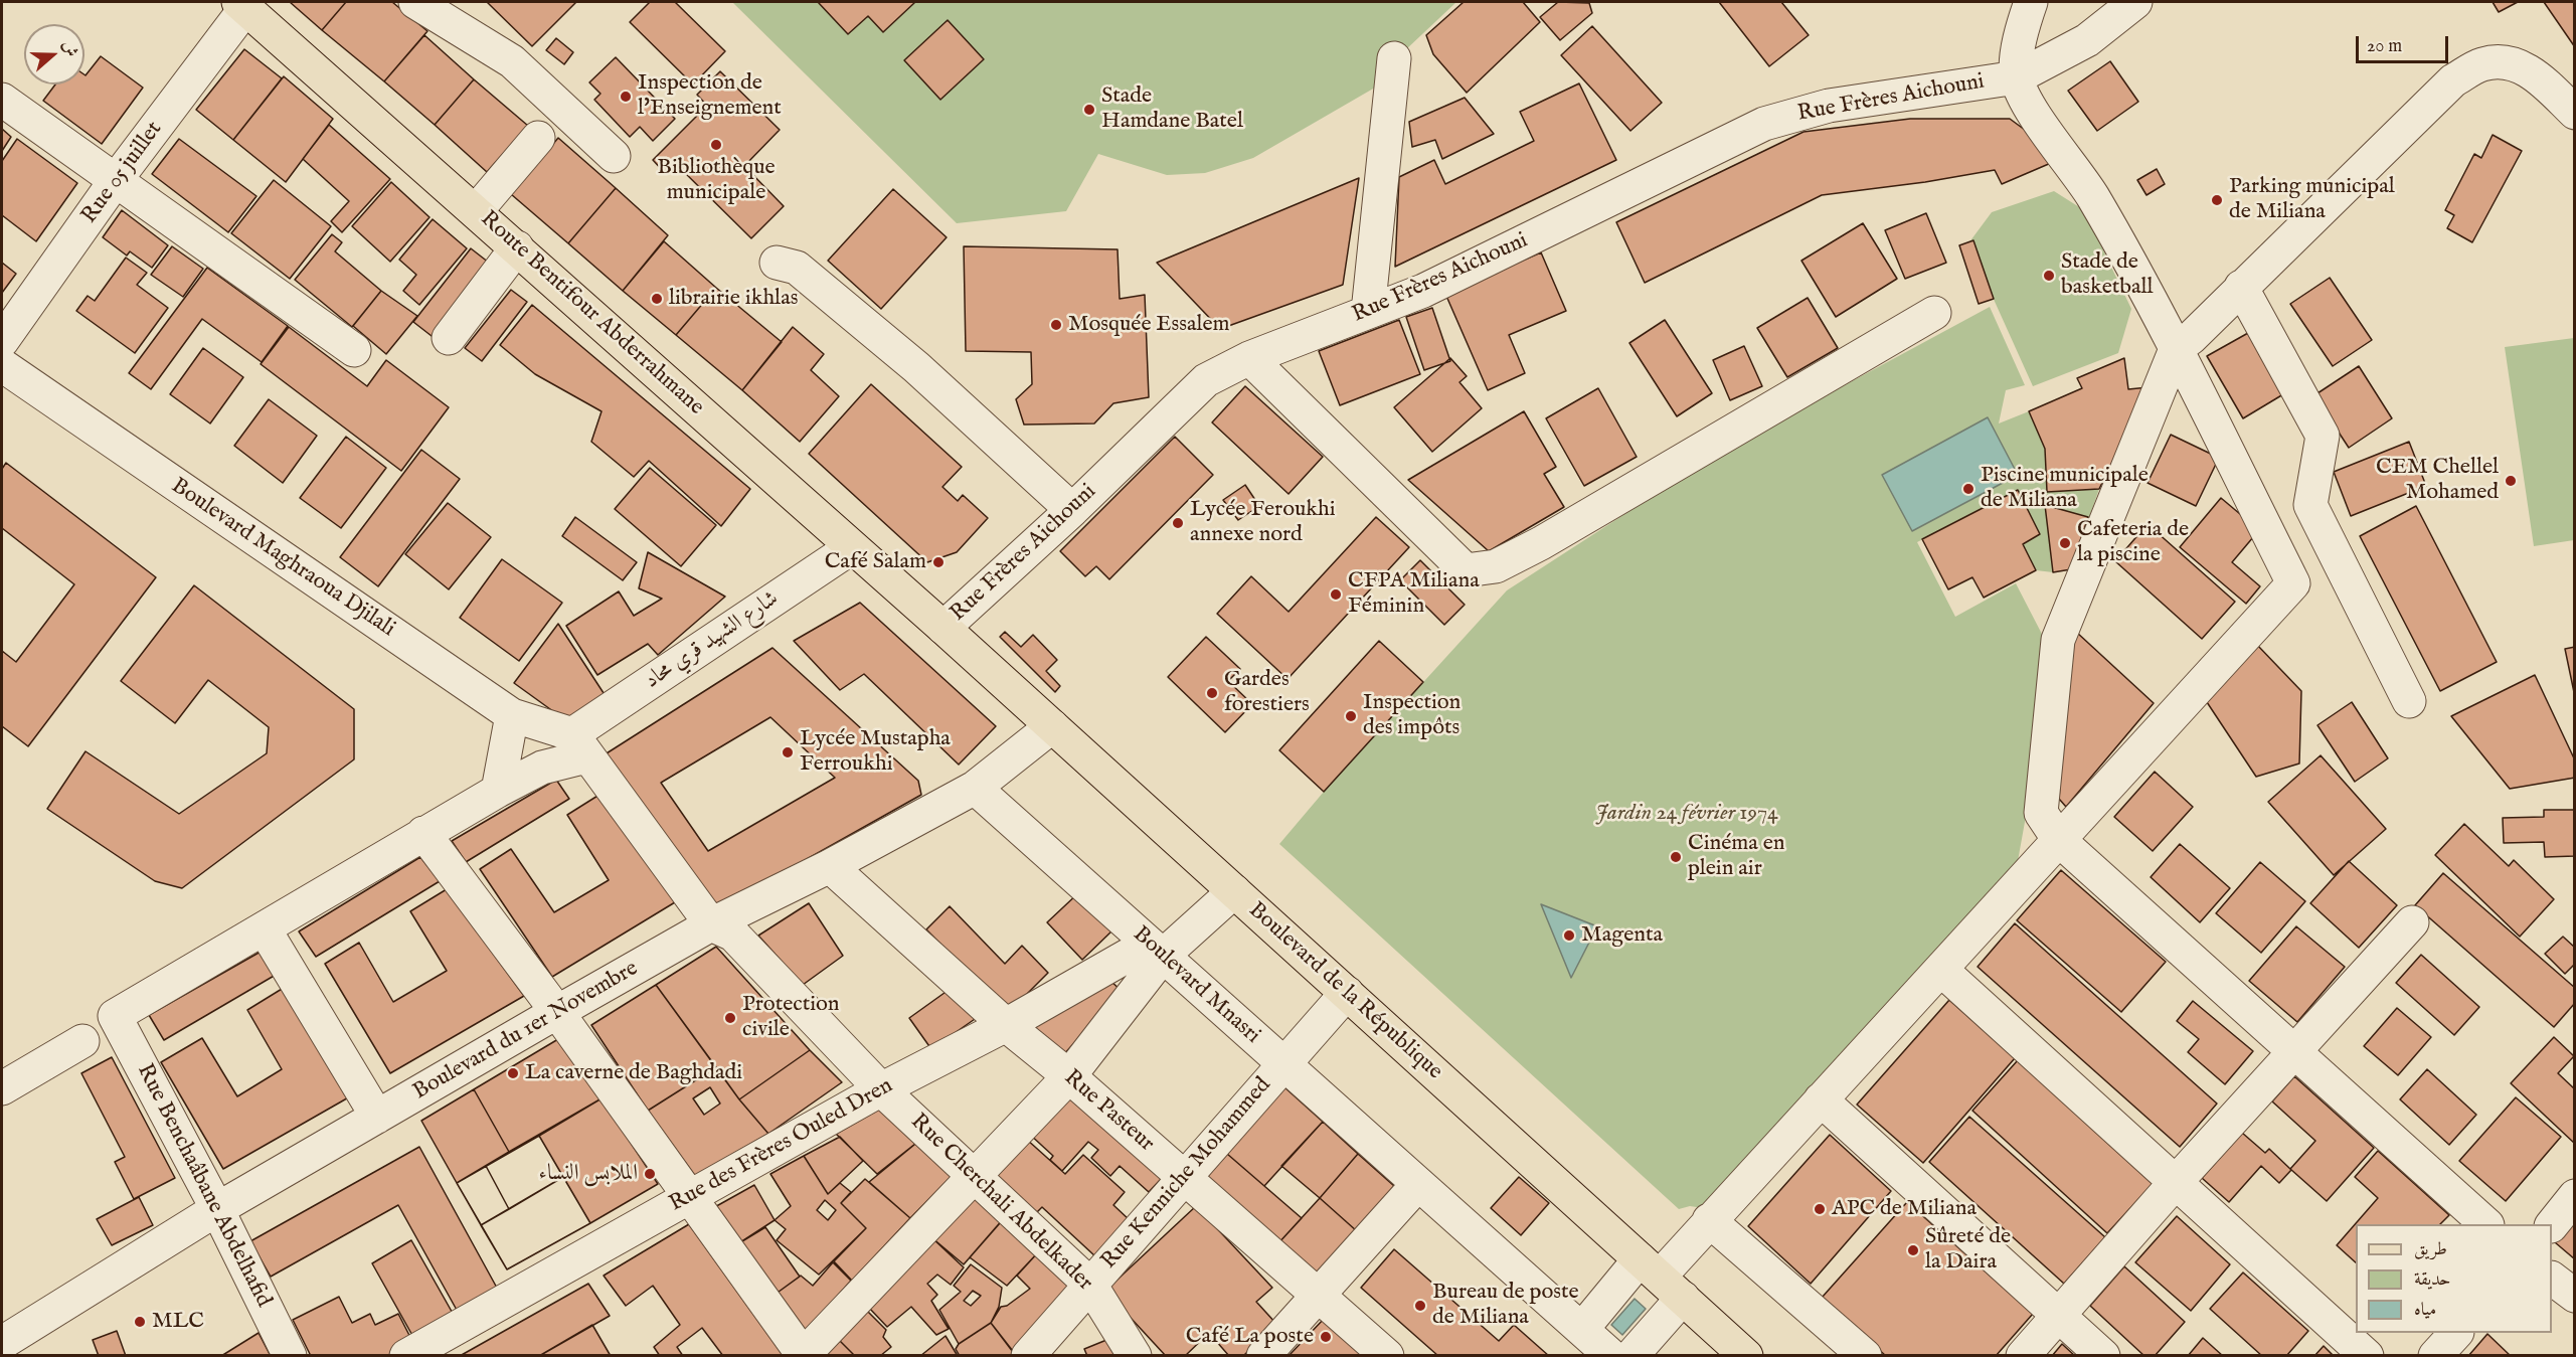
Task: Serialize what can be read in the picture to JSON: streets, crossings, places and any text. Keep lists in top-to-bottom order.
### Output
{
  "streets": {
    "main road": ["Route Bentifour Abderrahmane", "Boulevard de la République"],
    "street": [
      "Rue Frères Aichouni",
      "Rue 05 juillet",
      "Boulevard Maghraoua Djilali",
      "شارع الشهيد قري محاد",
      "Boulevard Mnasri",
      "Boulevard du 1er Novembre",
      "Rue Pasteur",
      "Rue des Frères Ouled Dren",
      "Rue Kenniche Mohammed",
      "Rue Benchaâbane Abdelhafid",
      "Rue Cherchali Abdelkader"
    ]
  },
  "crossings": [
    ["Rue Frères Aichouni", "Route Bentifour Abderrahmane"],
    ["Rue Frères Aichouni", "Boulevard de la République"],
    ["Rue 05 juillet", "Route Bentifour Abderrahmane"],
    ["Route Bentifour Abderrahmane", "شارع الشهيد قري محاد"],
    ["Route Bentifour Abderrahmane", "Boulevard de la République"],
    ["Boulevard Maghraoua Djilali", "شارع الشهيد قري محاد"],
    ["Boulevard Maghraoua Djilali", "Rue Cherchali Abdelkader"],
    ["شارع الشهيد قري محاد", "Rue Cherchali Abdelkader"],
    ["Boulevard Mnasri", "Boulevard du 1er Novembre"],
    ["Boulevard Mnasri", "Rue des Frères Ouled Dren"],
    ["Boulevard Mnasri", "Rue Kenniche Mohammed"],
    ["Boulevard de la République", "Boulevard du 1er Novembre"],
    ["Boulevard de la République", "Rue Kenniche Mohammed"],
    ["Boulevard du 1er Novembre", "Rue Pasteur"],
    ["Boulevard du 1er Novembre", "Rue Benchaâbane Abdelhafid"],
    ["Boulevard du 1er Novembre", "Rue Cherchali Abdelkader"],
    ["Rue Pasteur", "Rue des Frères Ouled Dren"],
    ["Rue Pasteur", "Rue Kenniche Mohammed"],
    ["Rue des Frères Ouled Dren", "Rue Cherchali Abdelkader"],
    ["Rue Kenniche Mohammed", "Rue Cherchali Abdelkader"]
  ],
  "parks": ["Jardin 24 février 1974"],
  "places": [
    "Inspection de l'Enseignement",
    "Stade Hamdane Batel",
    "Bibliothèque municipale",
    "Parking municipal de Miliana",
    "Stade de basketball",
    "librairie ikhlas",
    "Mosquée Essalem",
    "CEM Chellel Mohamed",
    "Piscine municipale de Miliana",
    "Lycée Feroukhi annexe nord",
    "Cafeteria de la piscine",
    "Café Salam",
    "CFPA Miliana Féminin",
    "Gardes forestiers",
    "Inspection des impôts",
    "Lycée Mustapha Ferroukhi",
    "Cinéma en plein air",
    "Magenta",
    "Protection civile",
    "La caverne de Baghdadi",
    "الملابس النساء",
    "APC de Miliana",
    "Sûreté de la Daira",
    "Bureau de poste de Miliana",
    "MLC",
    "Café La poste"
  ],
  "legend": ["طريق", "حديقة", "مياه"],
  "scale_bar": "20 m",
  "north": "right"
}
